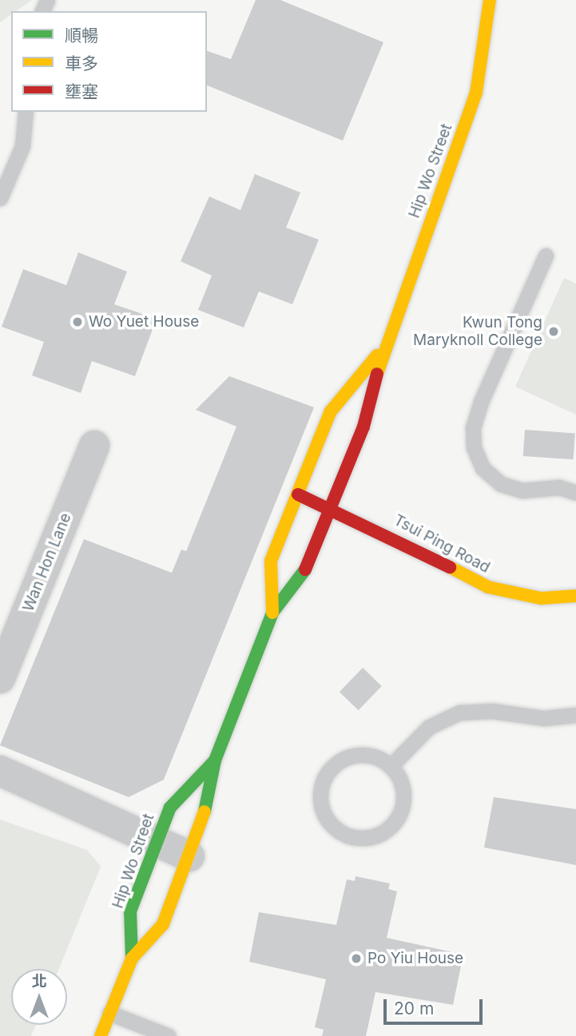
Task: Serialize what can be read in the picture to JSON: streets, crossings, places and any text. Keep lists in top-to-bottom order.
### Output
{
  "streets": {
    "main road": ["Hip Wo Street", "Tsui Ping Road"],
    "street": ["Wan Hon Lane"]
  },
  "crossings": [
    ["Hip Wo Street", "Tsui Ping Road"]
  ],
  "places": ["Wo Yuet House", "Kwun Tong Maryknoll College", "Po Yiu House"],
  "legend": ["順暢", "車多", "壅塞"],
  "scale_bar": "20 m",
  "north": "top"
}
